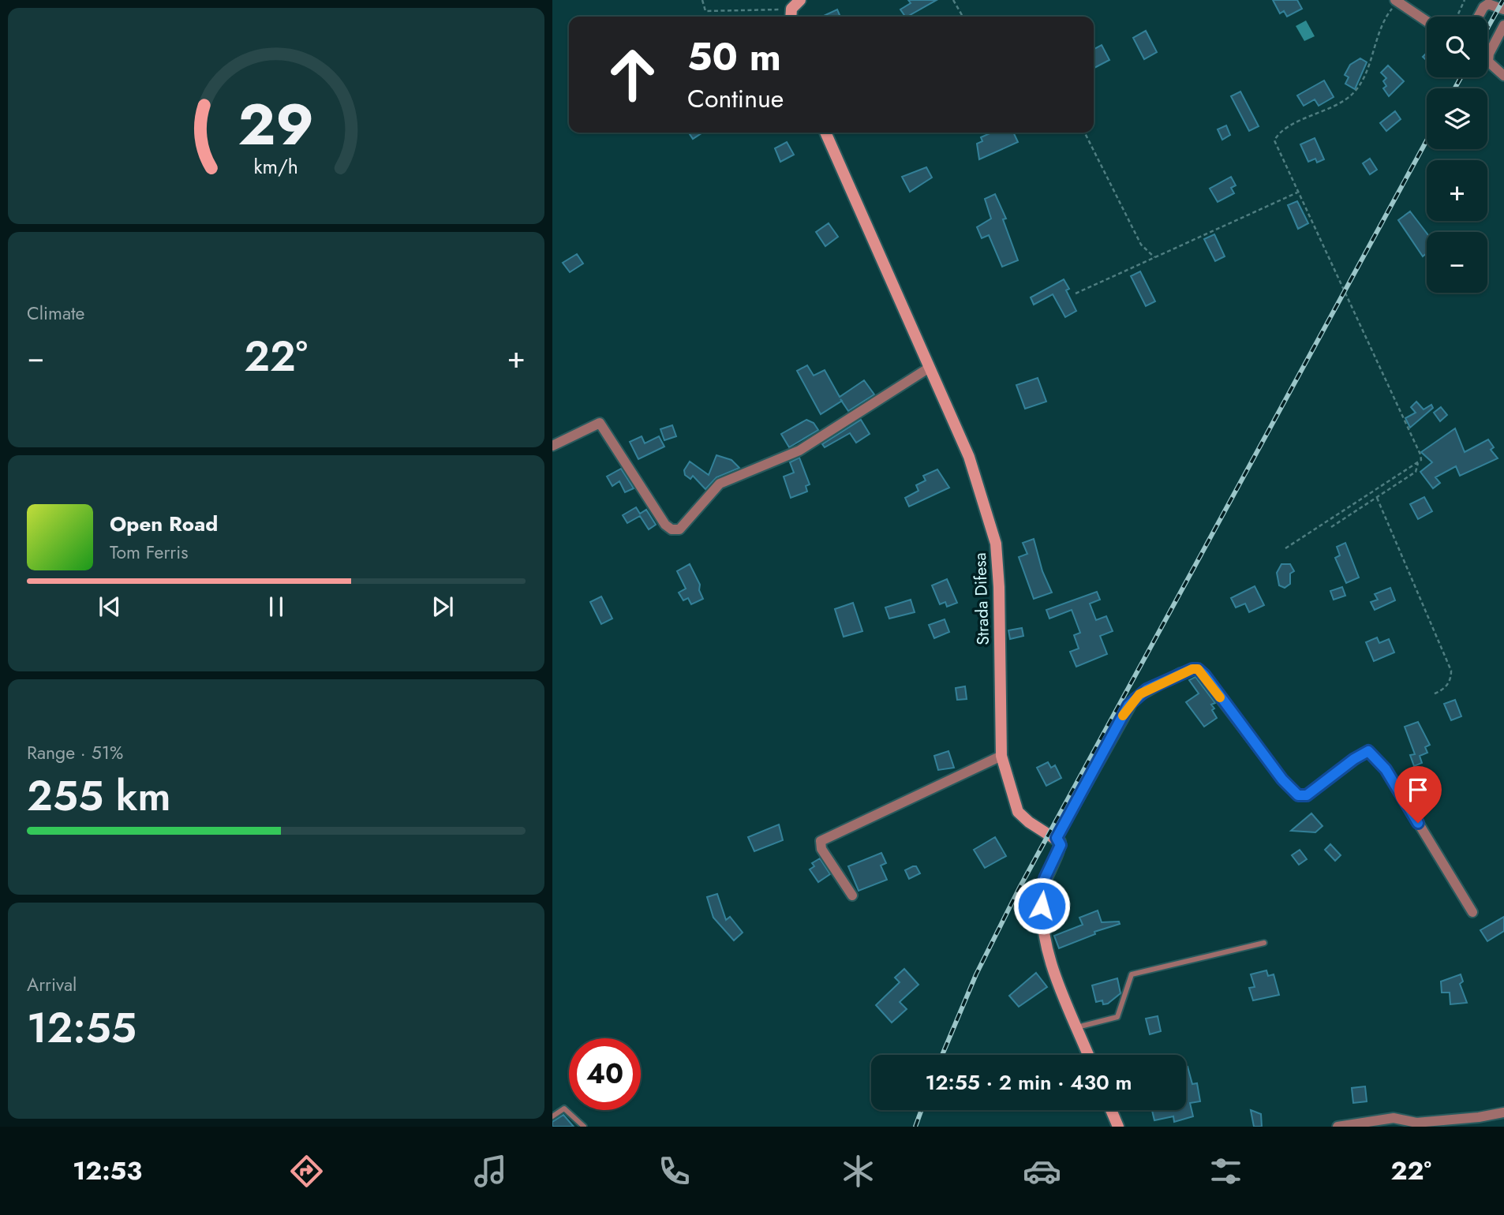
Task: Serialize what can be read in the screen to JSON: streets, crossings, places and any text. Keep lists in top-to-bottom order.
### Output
{
  "streets": {
    "street": ["Strada Difesa"]
  },
  "page": {
    "map_buttons": ["+", "−"],
    "turn": ["50 m", "Continue"],
    "tile": [
      "Climate",
      ["Range · 51%", "255 km"],
      ["Arrival", "12:55"]
    ],
    "heat": ["−", "22°", "+"],
    "song": ["Open Road", "Tom Ferris"],
    "limit": "40",
    "trip": "12:55 · 2 min · 430 m",
    "tabs": ["12:53", "22°"],
    "gauge": ["29", "km/h"]
  }
}
